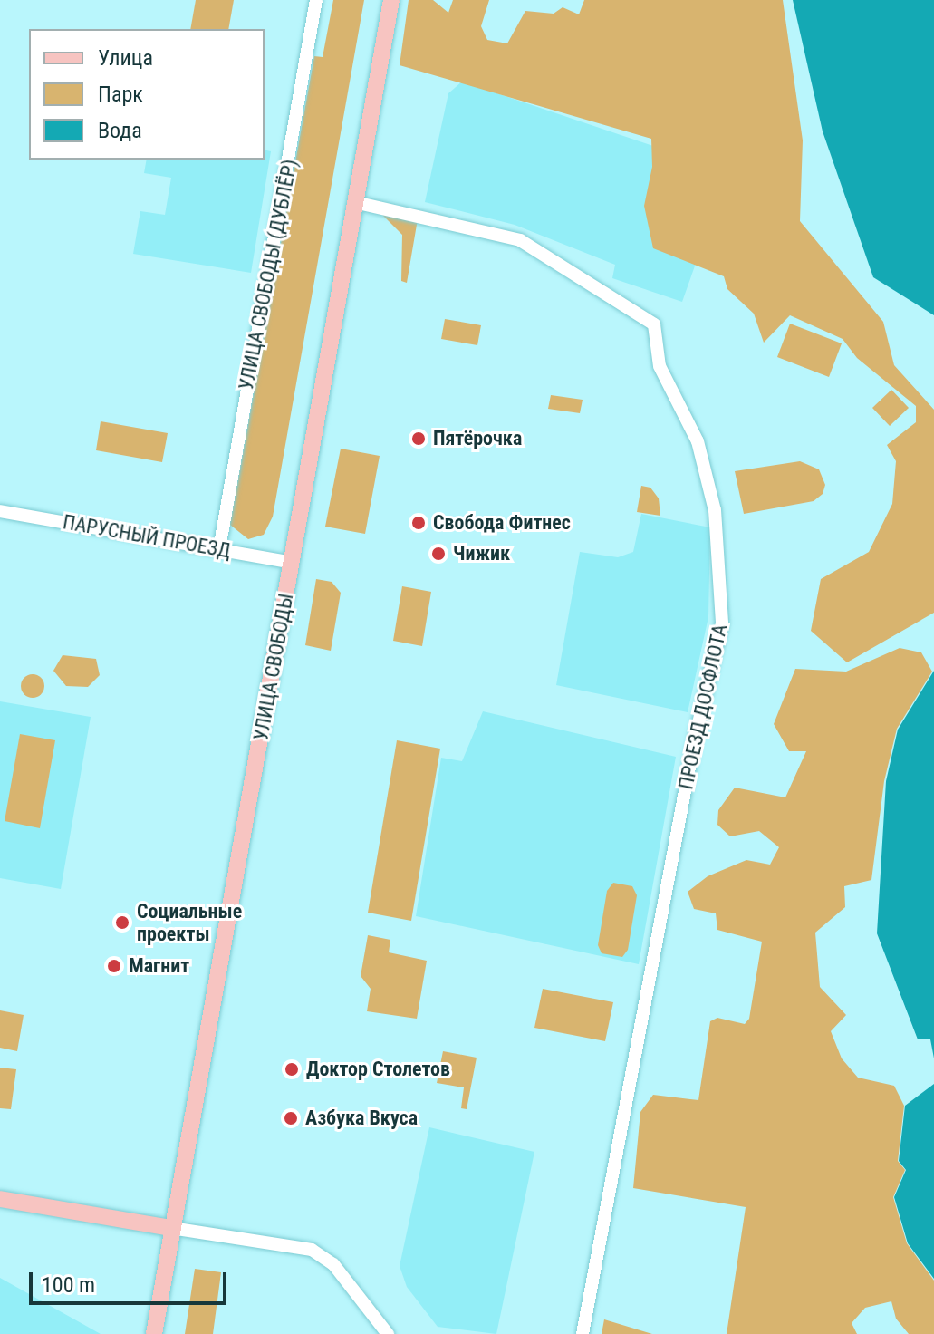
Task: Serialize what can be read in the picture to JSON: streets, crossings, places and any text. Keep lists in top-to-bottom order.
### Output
{
  "streets": {
    "main road": ["УЛИЦА СВОБОДЫ"],
    "street": ["УЛИЦА СВОБОДЫ (ДУБЛЁР)", "ПАРУСНЫЙ ПРОЕЗД", "ПРОЕЗД ДОСФЛОТА"]
  },
  "crossings": [
    ["УЛИЦА СВОБОДЫ (ДУБЛЁР)", "ПАРУСНЫЙ ПРОЕЗД"],
    ["ПАРУСНЫЙ ПРОЕЗД", "УЛИЦА СВОБОДЫ"],
    ["УЛИЦА СВОБОДЫ", "ПРОЕЗД ДОСФЛОТА"]
  ],
  "places": [
    "Пятёрочка",
    "Свобода Фитнес",
    "Чижик",
    "Социальные проекты",
    "Магнит",
    "Доктор Столетов",
    "Азбука Вкуса"
  ],
  "legend": ["Улица", "Парк", "Вода"],
  "scale_bar": "100 m"
}
